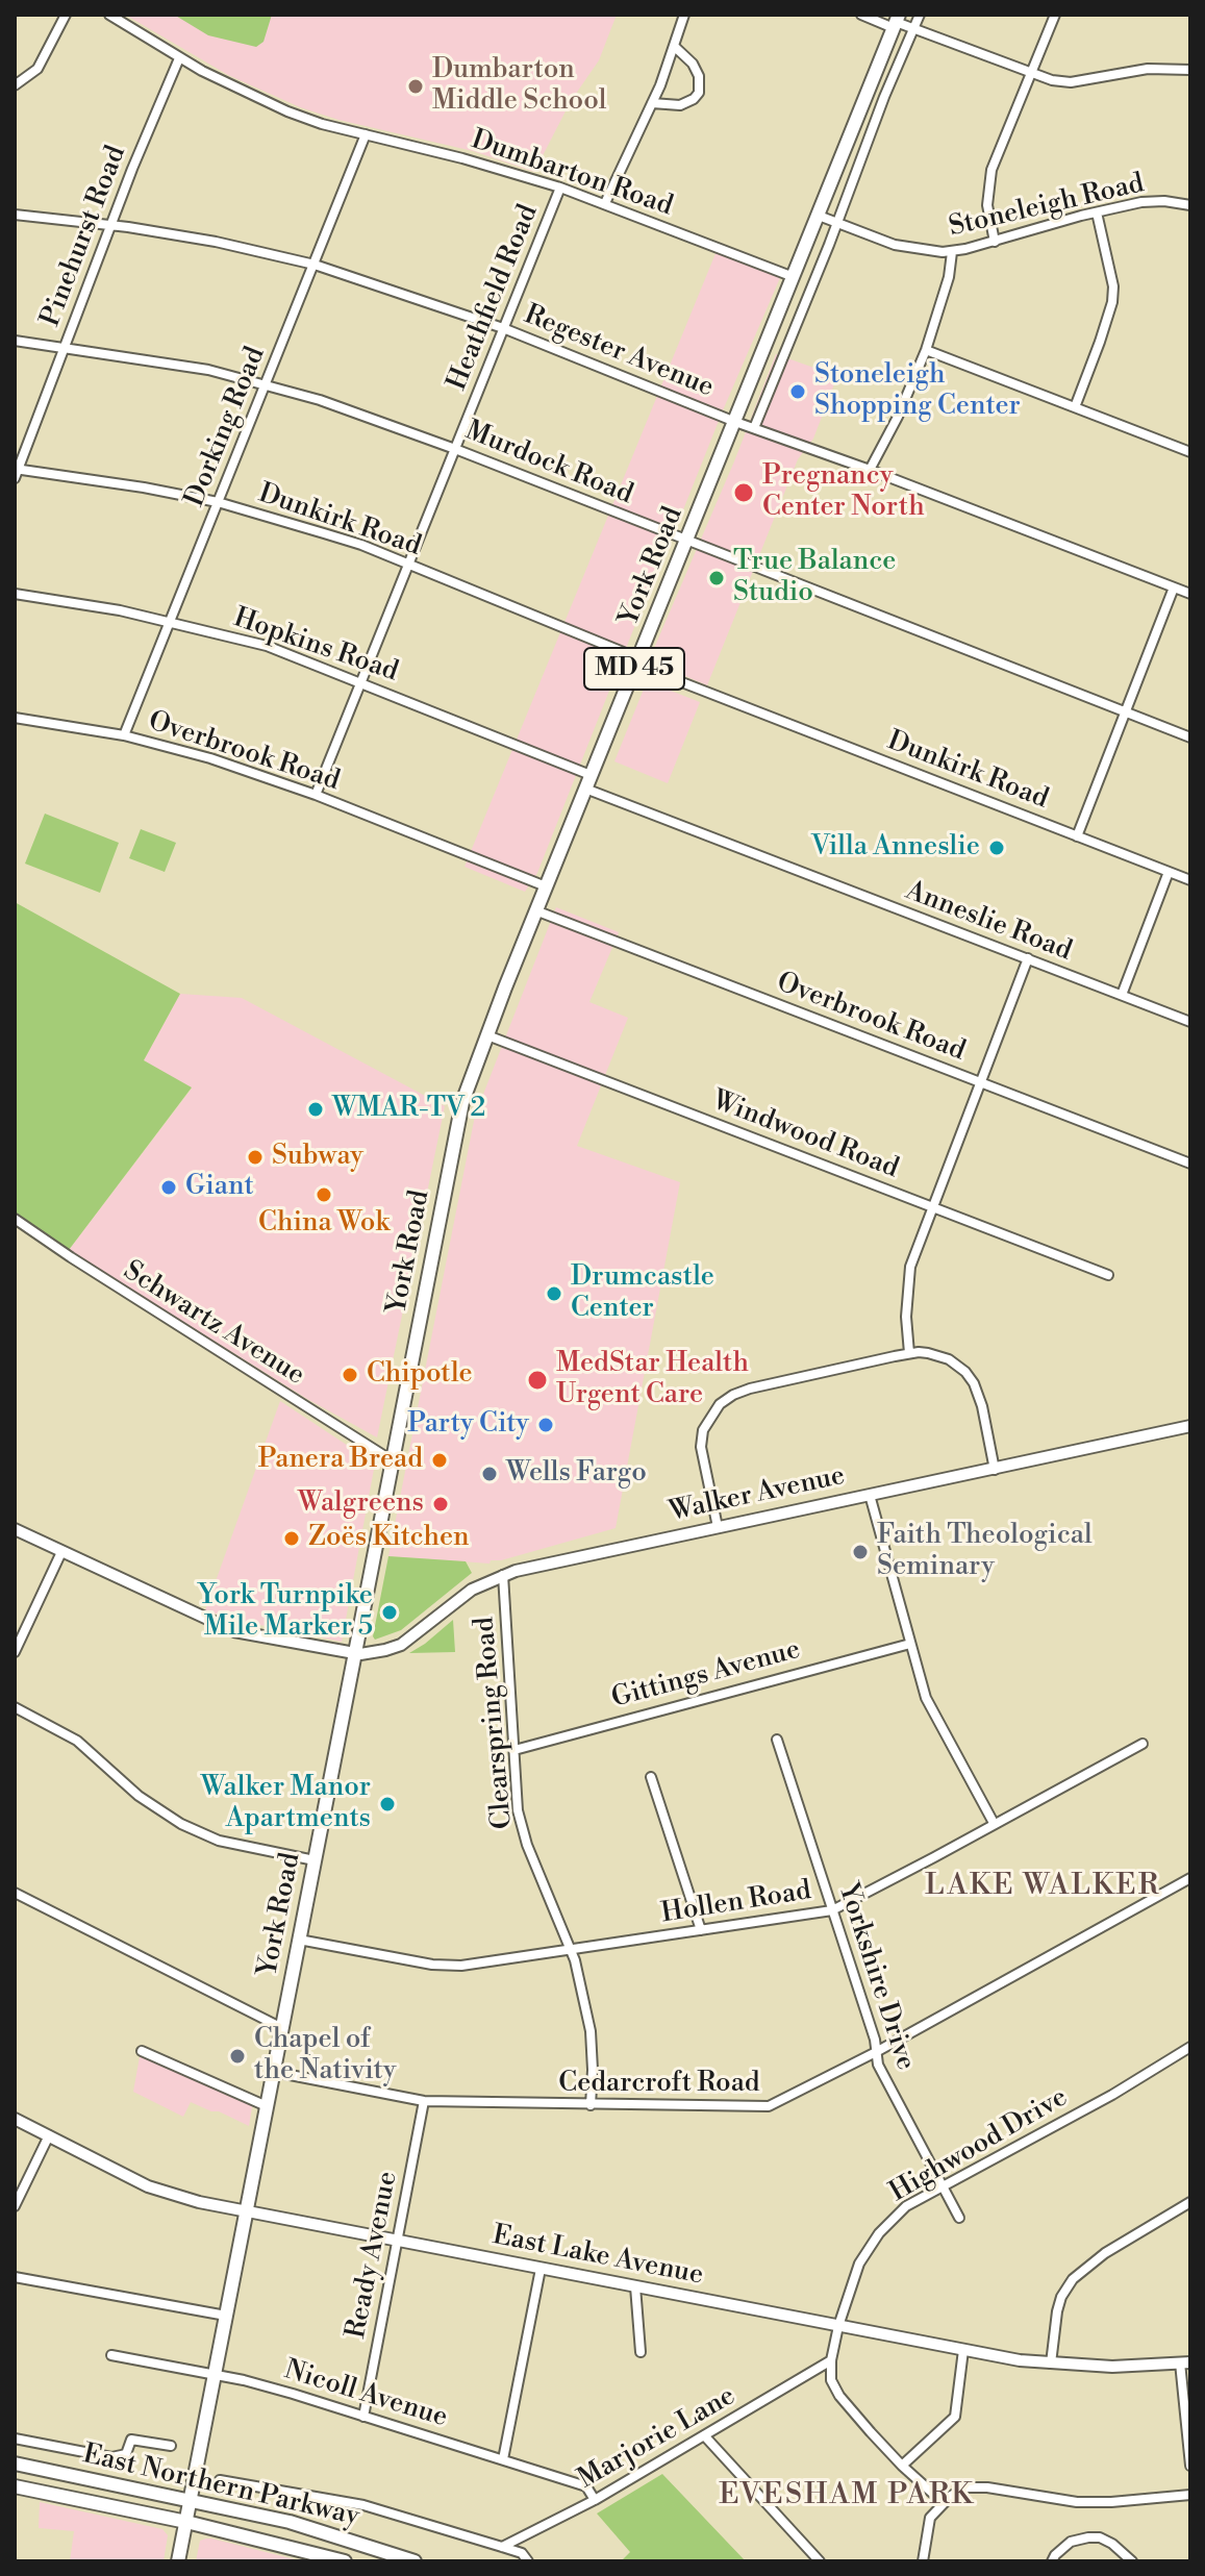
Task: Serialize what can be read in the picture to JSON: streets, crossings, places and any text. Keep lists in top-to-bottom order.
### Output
{
  "streets": {
    "main road": ["York Road", "MD 45", "East Northern Parkway"],
    "street": [
      "Dumbarton Road",
      "Stoneleigh Road",
      "Pinehurst Road",
      "Heathfield Road",
      "Regester Avenue",
      "Dorking Road",
      "Murdock Road",
      "Dunkirk Road",
      "Hopkins Road",
      "Overbrook Road",
      "Anneslie Road",
      "Windwood Road",
      "Schwartz Avenue",
      "Walker Avenue",
      "Gittings Avenue",
      "Clearspring Road",
      "Hollen Road",
      "Yorkshire Drive",
      "Cedarcroft Road",
      "Highwood Drive",
      "Ready Avenue",
      "East Lake Avenue",
      "Nicoll Avenue",
      "Marjorie Lane"
    ]
  },
  "crossings": [
    ["Dumbarton Road", "Pinehurst Road"],
    ["Dumbarton Road", "Heathfield Road"],
    ["Dumbarton Road", "Dorking Road"],
    ["Dumbarton Road", "York Road"],
    ["Stoneleigh Road", "York Road"],
    ["Pinehurst Road", "Regester Avenue"],
    ["Pinehurst Road", "Murdock Road"],
    ["Pinehurst Road", "Dunkirk Road"],
    ["Heathfield Road", "Regester Avenue"],
    ["Heathfield Road", "Murdock Road"],
    ["Heathfield Road", "Dunkirk Road"],
    ["Heathfield Road", "Hopkins Road"],
    ["Heathfield Road", "Overbrook Road"],
    ["Regester Avenue", "Dorking Road"],
    ["Regester Avenue", "York Road"],
    ["Dorking Road", "Murdock Road"],
    ["Dorking Road", "Dunkirk Road"],
    ["Dorking Road", "Hopkins Road"],
    ["Dorking Road", "Overbrook Road"],
    ["Murdock Road", "York Road"],
    ["Dunkirk Road", "York Road"],
    ["York Road", "Hopkins Road"],
    ["York Road", "Overbrook Road"],
    ["York Road", "Anneslie Road"],
    ["York Road", "Windwood Road"],
    ["York Road", "Schwartz Avenue"],
    ["York Road", "Walker Avenue"],
    ["York Road", "Hollen Road"],
    ["York Road", "Cedarcroft Road"],
    ["York Road", "East Lake Avenue"],
    ["York Road", "Nicoll Avenue"],
    ["York Road", "East Northern Parkway"],
    ["Walker Avenue", "Clearspring Road"],
    ["Gittings Avenue", "Clearspring Road"],
    ["Clearspring Road", "Hollen Road"],
    ["Clearspring Road", "Cedarcroft Road"],
    ["Hollen Road", "Yorkshire Drive"],
    ["Yorkshire Drive", "Cedarcroft Road"],
    ["Yorkshire Drive", "Highwood Drive"],
    ["Cedarcroft Road", "Ready Avenue"],
    ["Highwood Drive", "East Lake Avenue"],
    ["Highwood Drive", "Marjorie Lane"],
    ["Ready Avenue", "East Lake Avenue"],
    ["Ready Avenue", "Nicoll Avenue"],
    ["Nicoll Avenue", "Marjorie Lane"]
  ],
  "districts": ["LAKE WALKER", "EVESHAM PARK"],
  "places": [
    "Dumbarton Middle School",
    "Stoneleigh Shopping Center",
    "Pregnancy Center North",
    "True Balance Studio",
    "Villa Anneslie",
    "WMAR-TV 2",
    "Subway",
    "Giant",
    "China Wok",
    "Drumcastle Center",
    "Chipotle",
    "MedStar Health Urgent Care",
    "Party City",
    "Panera Bread",
    "Wells Fargo",
    "Walgreens",
    "Zoës Kitchen",
    "Faith Theological Seminary",
    "York Turnpike Mile Marker 5",
    "Walker Manor Apartments",
    "Chapel of the Nativity"
  ]
}
